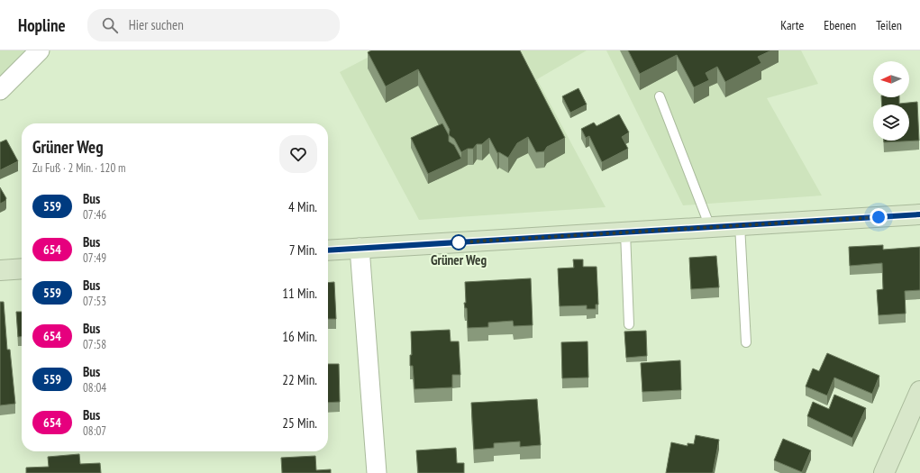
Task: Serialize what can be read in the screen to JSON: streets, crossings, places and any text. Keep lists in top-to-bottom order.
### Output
{
  "places": ["Grüner Weg"],
  "lines": ["bus line 559"],
  "north": "left",
  "page": {
    "header": "Hopline",
    "search": "Hier suchen",
    "nav": ["Karte", "Ebenen", "Teilen"],
    "heading": ["Grüner Weg", "Zu Fuß · 2 Min. · 120 m"],
    "list": [
      {
        "mark": "559",
        "name": "Bus",
        "note": "07:46",
        "value": "4 Min."
      },
      {
        "mark": "654",
        "name": "Bus",
        "note": "07:49",
        "value": "7 Min."
      },
      {
        "mark": "559",
        "name": "Bus",
        "note": "07:53",
        "value": "11 Min."
      },
      {
        "mark": "654",
        "name": "Bus",
        "note": "07:58",
        "value": "16 Min."
      },
      {
        "mark": "559",
        "name": "Bus",
        "note": "08:04",
        "value": "22 Min."
      },
      {
        "mark": "654",
        "name": "Bus",
        "note": "08:07",
        "value": "25 Min."
      }
    ]
  }
}
